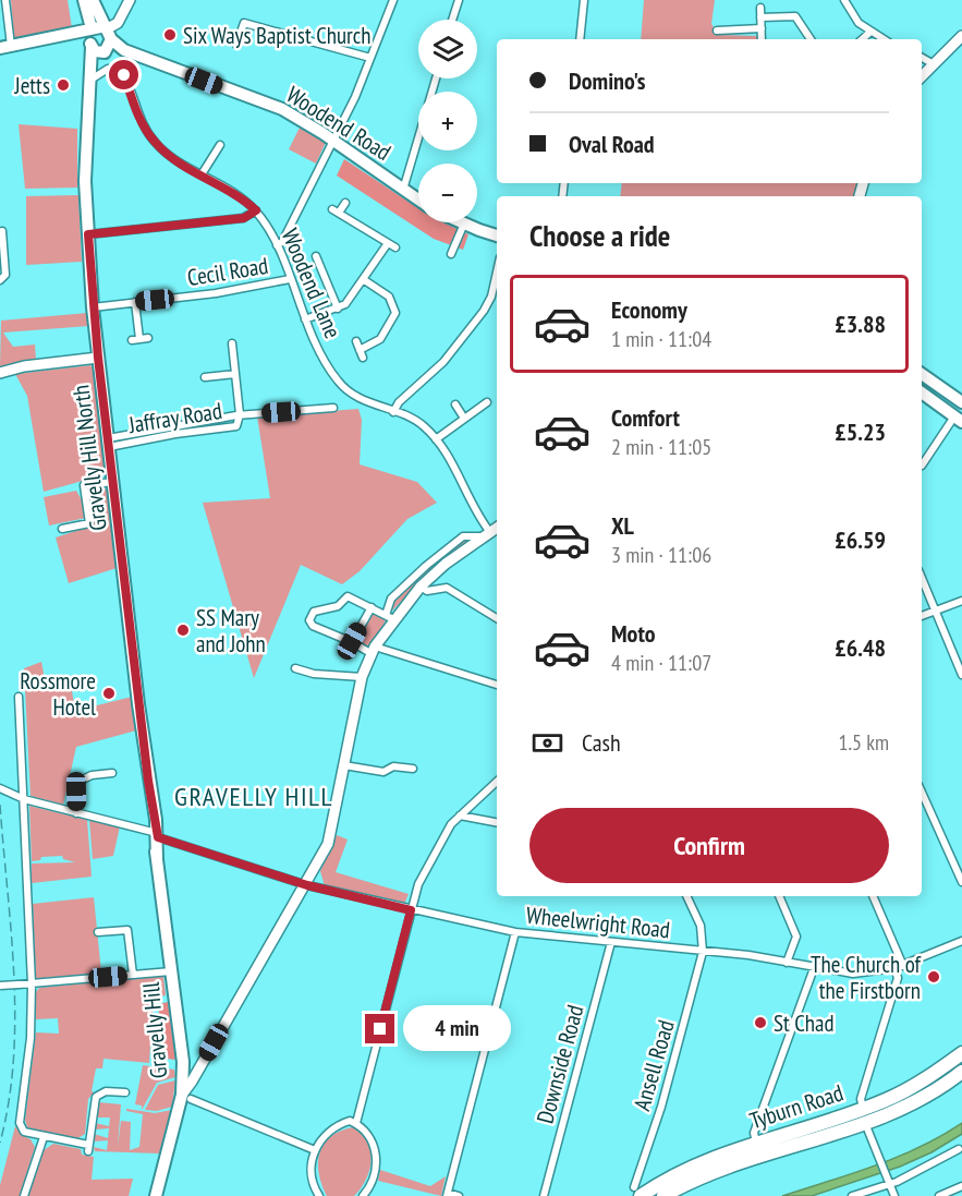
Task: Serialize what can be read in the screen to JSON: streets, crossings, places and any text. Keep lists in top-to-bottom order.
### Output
{
  "streets": {
    "highway": ["Tyburn Road"],
    "main road": ["Woodend Road", "Gravelly Hill North", "Gravelly Hill"],
    "street": [
      "Cecil Road",
      "Woodend Lane",
      "Jaffray Road",
      "Wheelwright Road",
      "Downside Road",
      "Ansell Road"
    ]
  },
  "crossings": [
    ["Woodend Road", "Gravelly Hill North"],
    ["Cecil Road", "Woodend Lane"],
    ["Cecil Road", "Gravelly Hill North"],
    ["Woodend Lane", "Gravelly Hill North"],
    ["Jaffray Road", "Gravelly Hill North"],
    ["Gravelly Hill North", "Wheelwright Road"],
    ["Gravelly Hill North", "Gravelly Hill"],
    ["Wheelwright Road", "Gravelly Hill"],
    ["Wheelwright Road", "Downside Road"],
    ["Wheelwright Road", "Ansell Road"],
    ["Ansell Road", "Tyburn Road"]
  ],
  "districts": ["GRAVELLY HILL"],
  "places": [
    "Six Ways Baptist Church",
    "Jetts",
    "SS Mary and John",
    "Rossmore Hotel",
    "The Church of the Firstborn",
    "St Chad"
  ],
  "page": {
    "map_buttons": ["+", "−"],
    "banner": ["Domino's", "Oval Road"],
    "heading": "Choose a ride",
    "list": [
      {
        "name": "Economy",
        "note": "1 min · 11:04",
        "value": "£3.88"
      },
      {
        "name": "Comfort",
        "note": "2 min · 11:05",
        "value": "£5.23"
      },
      {
        "name": "XL",
        "note": "3 min · 11:06",
        "value": "£6.59"
      },
      {
        "name": "Moto",
        "note": "4 min · 11:07",
        "value": "£6.48"
      }
    ],
    "pay": ["Cash", "1.5 km"],
    "buttons": "Confirm",
    "bubble": "4 min"
  }
}
